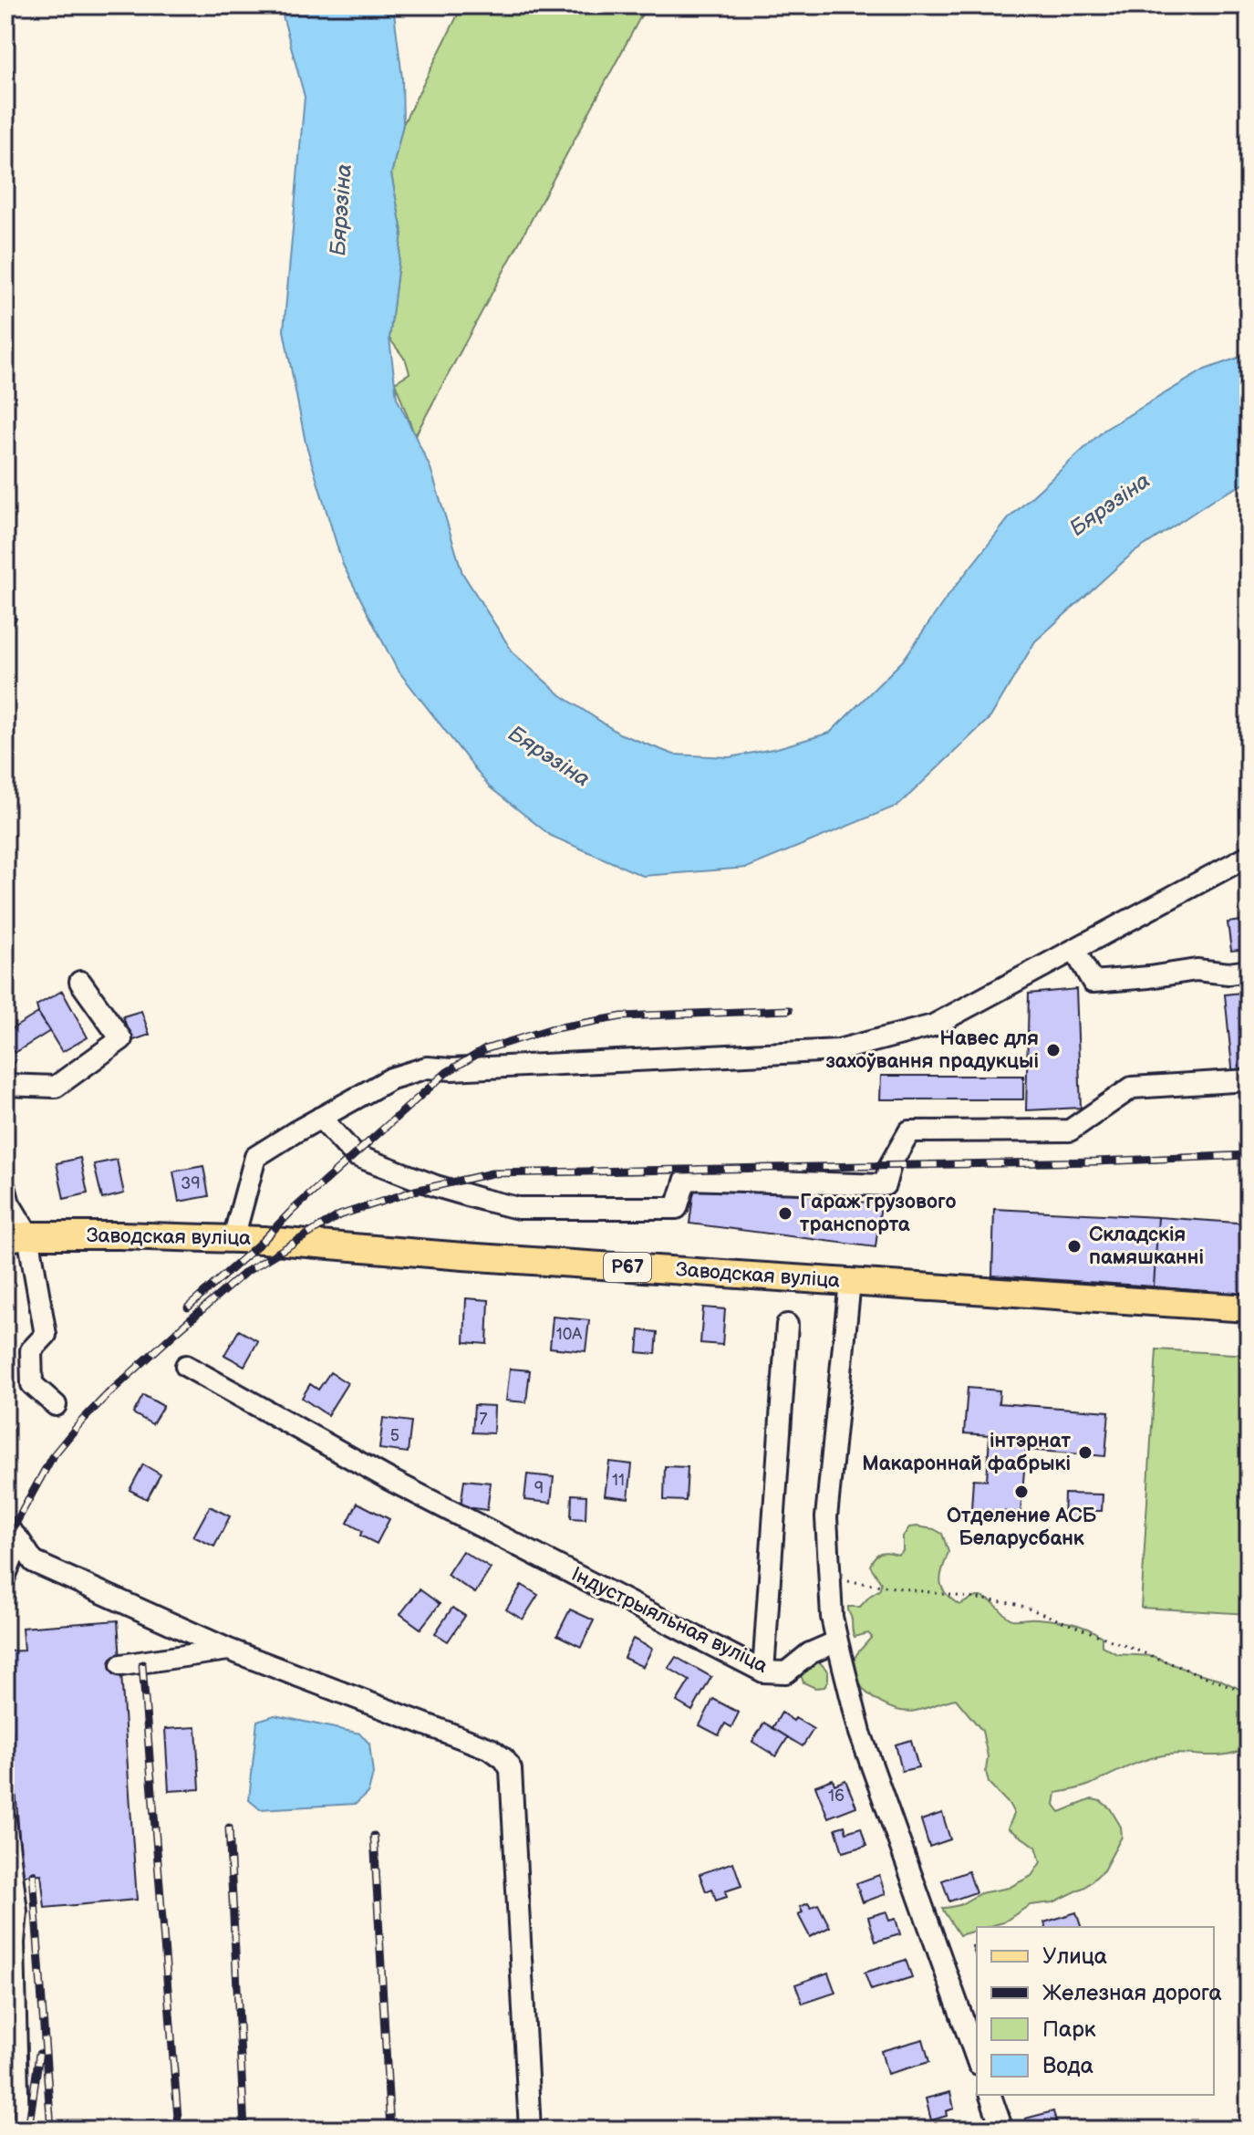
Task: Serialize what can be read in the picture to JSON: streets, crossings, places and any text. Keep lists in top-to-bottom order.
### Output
{
  "streets": {
    "main road": ["Заводская вуліца", "Р67"],
    "street": ["Індустрыяльная вуліца"]
  },
  "water": ["Бярэзіна"],
  "places": [
    "Навес для захоўвання прадукцыі",
    "Гараж грузового транспорта",
    "Складскія памяшканні",
    "інтэрнат Макароннай фабрыкі",
    "Отделение АСБ Беларусбанк"
  ],
  "house_numbers": [
    "39",
    "10А",
    "7",
    "5",
    "11",
    "9",
    "16"
  ],
  "legend": [
    "Улица",
    "Железная дорога",
    "Парк",
    "Вода"
  ]
}
